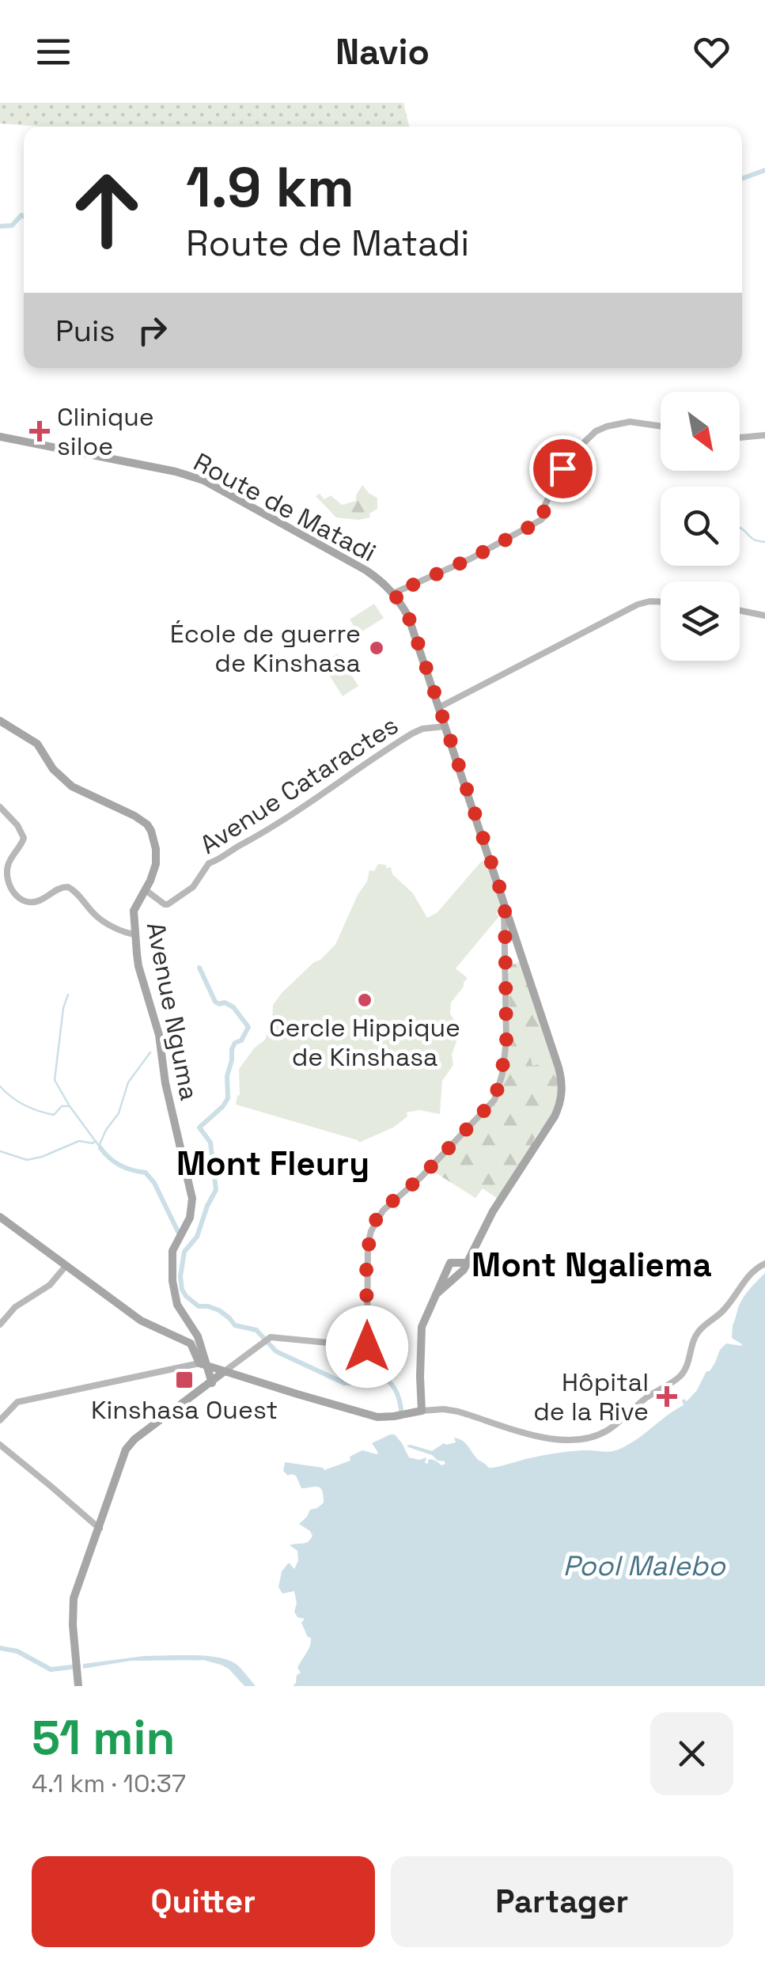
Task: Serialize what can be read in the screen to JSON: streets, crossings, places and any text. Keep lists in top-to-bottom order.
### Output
{
  "streets": {
    "main road": ["Route de Matadi", "Avenue Nguma"],
    "street": ["Avenue Cataractes"]
  },
  "crossings": [
    ["Route de Matadi", "Avenue Cataractes"],
    ["Avenue Cataractes", "Avenue Nguma"]
  ],
  "districts": ["Mont Fleury", "Mont Ngaliema"],
  "water": ["Pool Malebo"],
  "places": {
    "health": ["Clinique siloe", "Hôpital de la Rive"],
    "other": ["École de guerre de Kinshasa", "Cercle Hippique de Kinshasa"],
    "transit": ["Kinshasa Ouest"]
  },
  "north": "bottom right",
  "page": {
    "header": "Navio",
    "turn": ["1.9 km", "Route de Matadi"],
    "then": "Puis",
    "heading": ["51 min", "4.1 km · 10:37"],
    "buttons": ["Quitter", "Partager"]
  }
}
